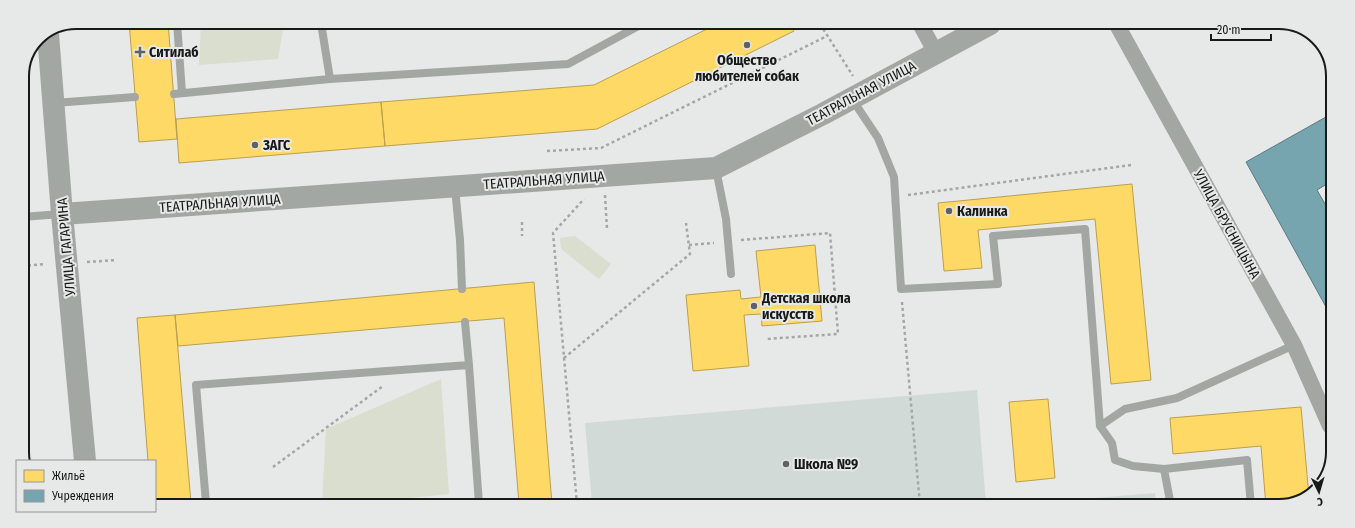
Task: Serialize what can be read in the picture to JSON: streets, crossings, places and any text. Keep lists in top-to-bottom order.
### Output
{
  "streets": {
    "street": ["ТЕАТРАЛЬНАЯ УЛИЦА", "УЛИЦА БРУСНИЦЫНА", "УЛИЦА ГАГАРИНА"]
  },
  "crossings": [
    ["ТЕАТРАЛЬНАЯ УЛИЦА", "УЛИЦА ГАГАРИНА"]
  ],
  "places": {
    "other": [
      "Общество любителей собак",
      "ЗАГС",
      "Калинка",
      "Детская школа искусств",
      "Школа №9"
    ],
    "health": ["Ситилаб"]
  },
  "legend": ["Жильё", "Учреждения"],
  "scale_bar": "20 m",
  "north": "bottom"
}
